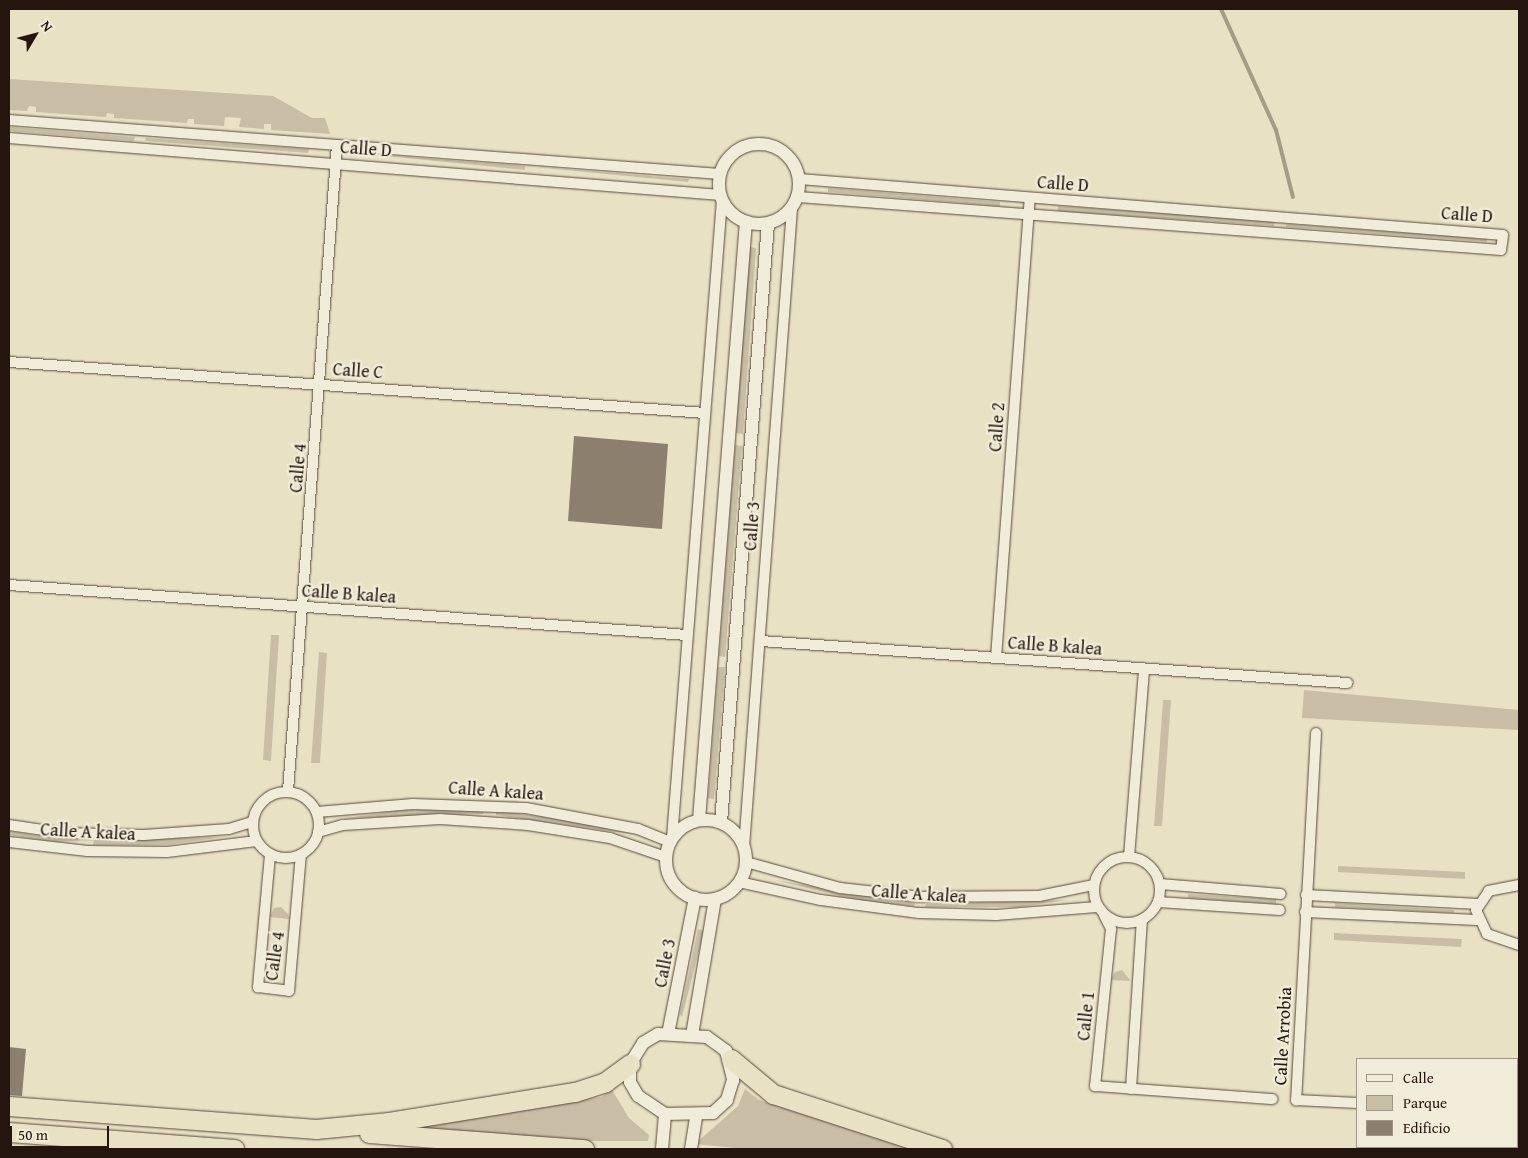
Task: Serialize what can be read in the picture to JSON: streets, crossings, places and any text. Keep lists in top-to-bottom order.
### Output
{
  "streets": {
    "street": [
      "Calle D",
      "Calle C",
      "Calle 2",
      "Calle 4",
      "Calle 3",
      "Calle B kalea",
      "Calle A kalea",
      "Calle 1",
      "Calle Arrobia"
    ]
  },
  "crossings": [
    ["Calle D", "Calle 2"],
    ["Calle D", "Calle 4"],
    ["Calle D", "Calle 3"],
    ["Calle C", "Calle 4"],
    ["Calle 2", "Calle B kalea"],
    ["Calle 4", "Calle B kalea"],
    ["Calle 4", "Calle A kalea"],
    ["Calle 3", "Calle B kalea"],
    ["Calle 3", "Calle A kalea"],
    ["Calle A kalea", "Calle 1"]
  ],
  "legend": ["Calle", "Parque", "Edificio"],
  "scale_bar": "50 m",
  "north": "top right"
}
